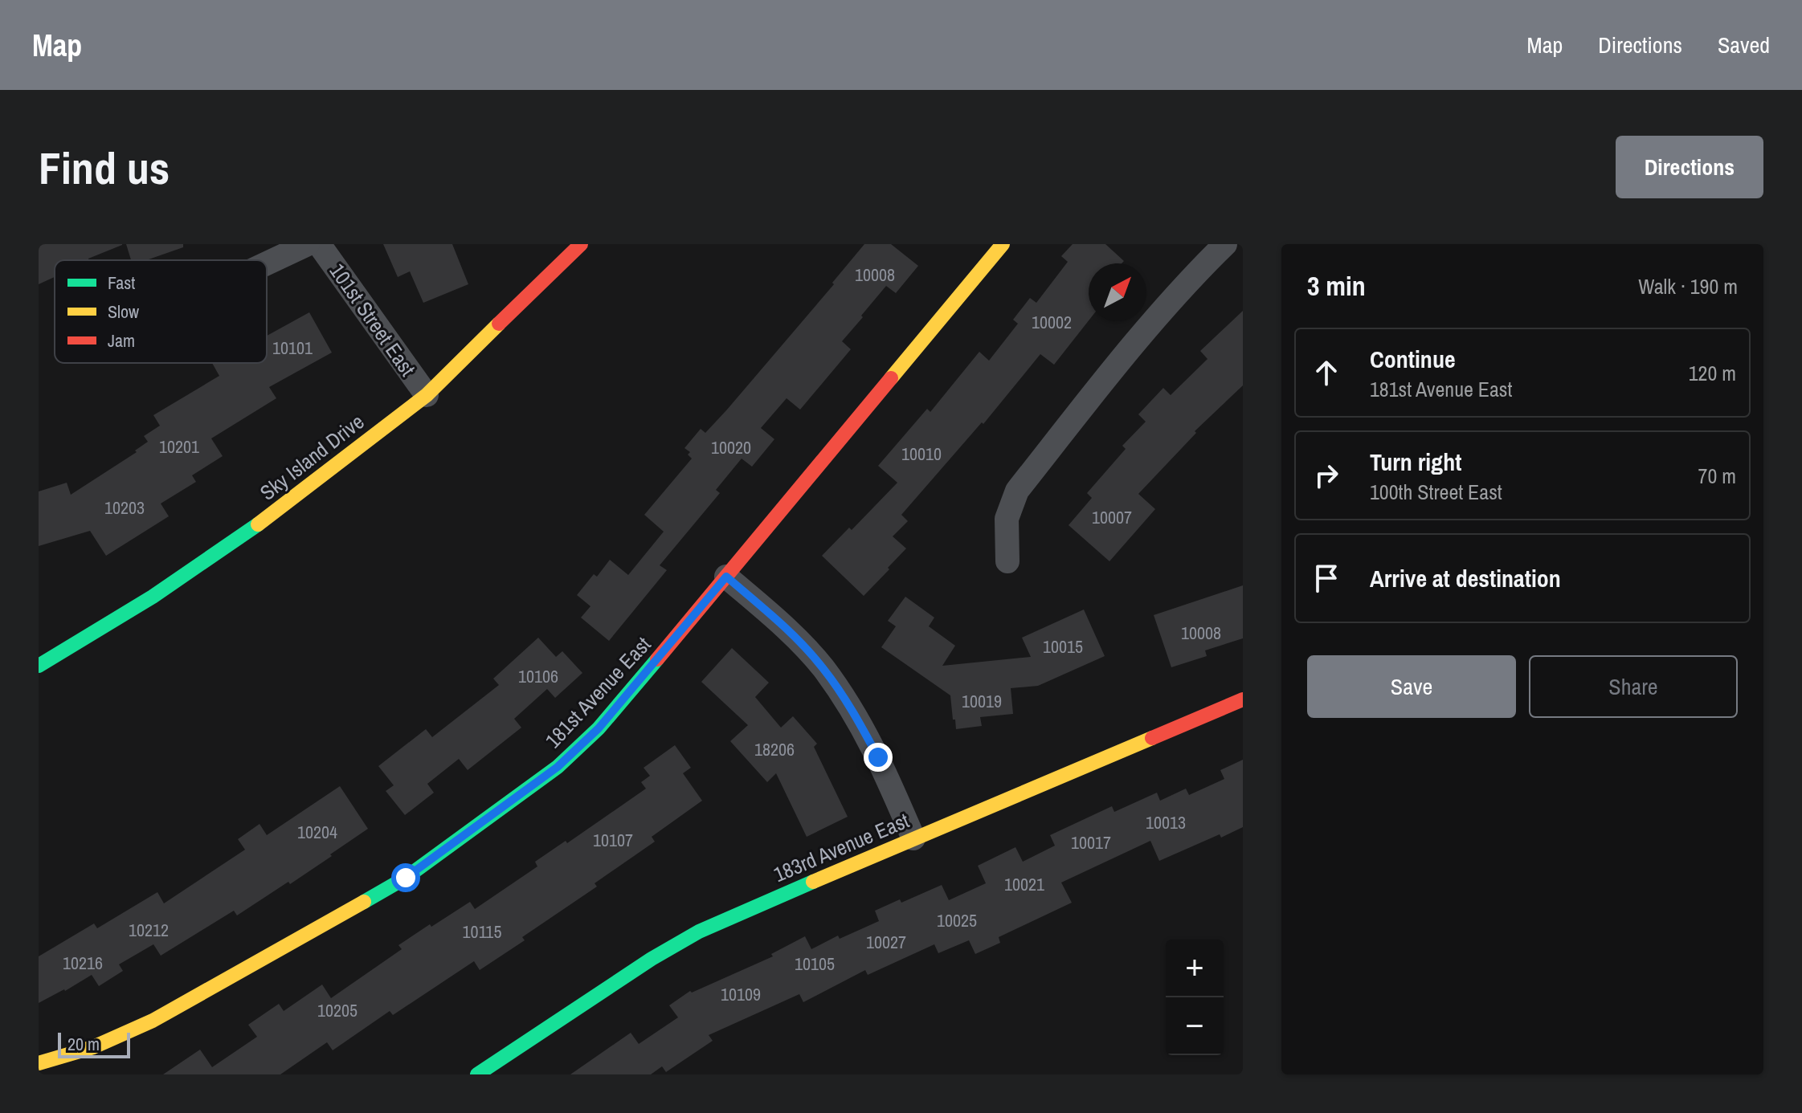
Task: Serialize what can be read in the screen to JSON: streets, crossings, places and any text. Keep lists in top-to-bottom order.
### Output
{
  "streets": {
    "street": [
      "101st Street East",
      "Sky Island Drive",
      "181st Avenue East",
      "183rd Avenue East"
    ]
  },
  "crossings": [
    ["101st Street East", "Sky Island Drive"]
  ],
  "house_numbers": [
    "10008",
    "10002",
    "10101",
    "10201",
    "10020",
    "10010",
    "10203",
    "10007",
    "10008",
    "10015",
    "10106",
    "10019",
    "18206",
    "10013",
    "10204",
    "10107",
    "10017",
    "10021",
    "10025",
    "10212",
    "10115",
    "10027",
    "10216",
    "10105",
    "10109",
    "10205"
  ],
  "legend": ["Fast", "Slow", "Jam"],
  "scale_bar": "20 m",
  "north": "top right",
  "page": {
    "header": "Map",
    "nav": ["Map", "Directions", "Saved"],
    "buttons": [
      "Directions",
      ["Save", "Share"]
    ],
    "title": "Find us",
    "heading": ["3 min", "Walk · 190 m"],
    "list": [
      ["Continue", "181st Avenue East", "120 m"],
      ["Turn right", "100th Street East", "70 m"],
      "Arrive at destination"
    ],
    "map_buttons": ["+", "−"],
    "scale": "20 m"
  }
}
